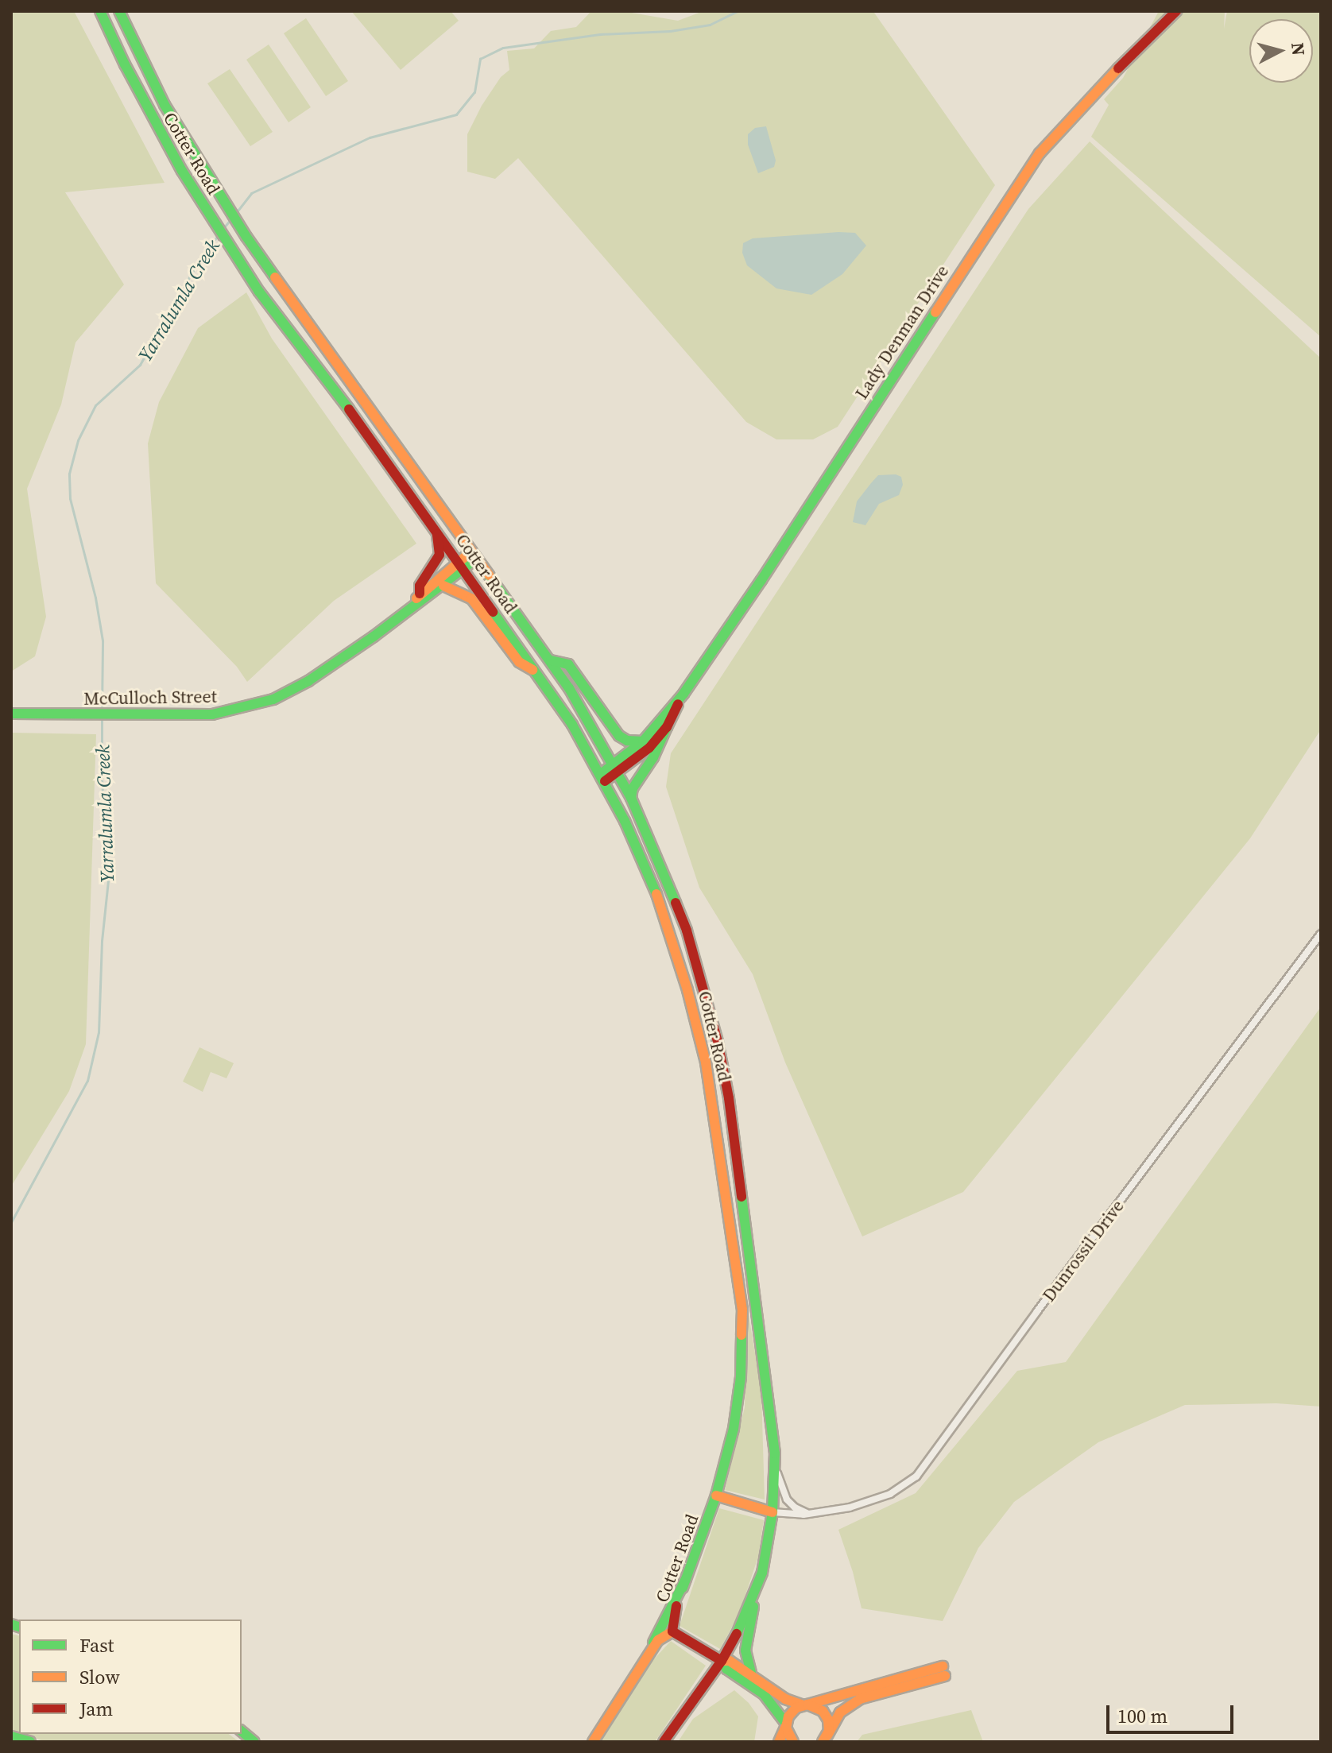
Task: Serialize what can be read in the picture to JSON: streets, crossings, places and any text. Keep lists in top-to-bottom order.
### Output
{
  "streets": {
    "main road": ["Cotter Road", "Lady Denman Drive", "McCulloch Street"],
    "street": ["Dunrossil Drive"]
  },
  "crossings": [
    ["Cotter Road", "Lady Denman Drive"],
    ["Cotter Road", "McCulloch Street"],
    ["Cotter Road", "Dunrossil Drive"]
  ],
  "water": ["Yarralumla Creek"],
  "legend": ["Fast", "Slow", "Jam"],
  "scale_bar": "100 m",
  "north": "right"
}
